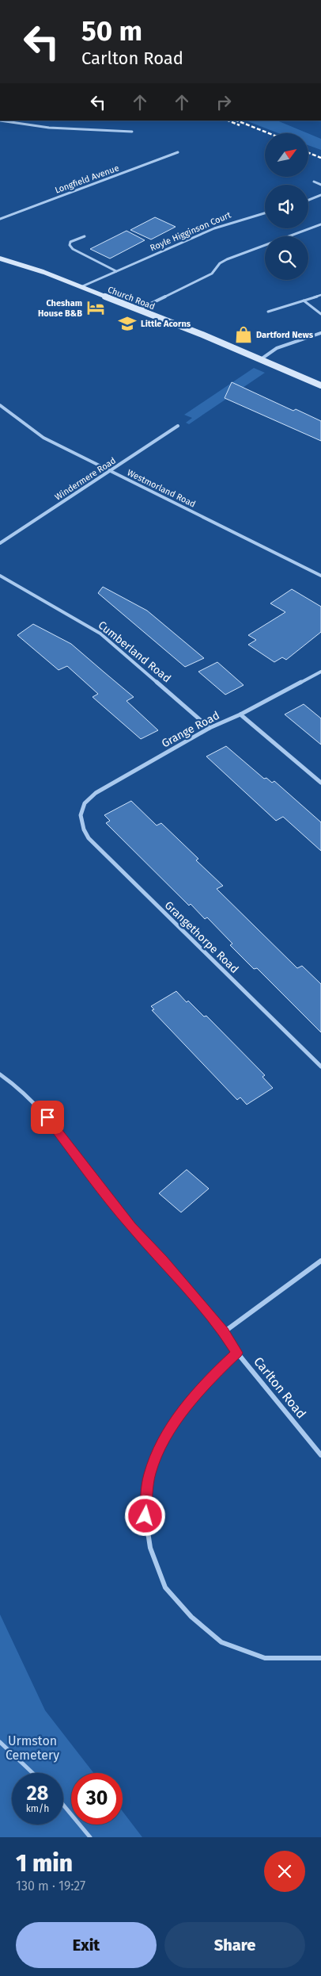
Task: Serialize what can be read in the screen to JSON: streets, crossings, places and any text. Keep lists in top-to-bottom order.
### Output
{
  "streets": {
    "main road": ["Church Road"],
    "street": [
      "Longfield Avenue",
      "Royle Higginson Court",
      "Windermere Road",
      "Westmorland Road",
      "Cumberland Road",
      "Grange Road",
      "Grangethorpe Road",
      "Carlton Road"
    ]
  },
  "crossings": [
    ["Royle Higginson Court", "Church Road"],
    ["Windermere Road", "Westmorland Road"],
    ["Cumberland Road", "Grange Road"],
    ["Grange Road", "Grangethorpe Road"]
  ],
  "parks": ["Urmston Cemetery"],
  "places": {
    "hotel": ["Chesham House B&B"],
    "school or university": ["Little Acorns"],
    "shop": ["Dartford News"]
  },
  "north": "top right",
  "page": {
    "turn": ["50 m", "Carlton Road"],
    "speed": "28 km/h",
    "limit": "30",
    "heading": ["1 min", "130 m · 19:27"],
    "buttons": ["Exit", "Share"]
  }
}
